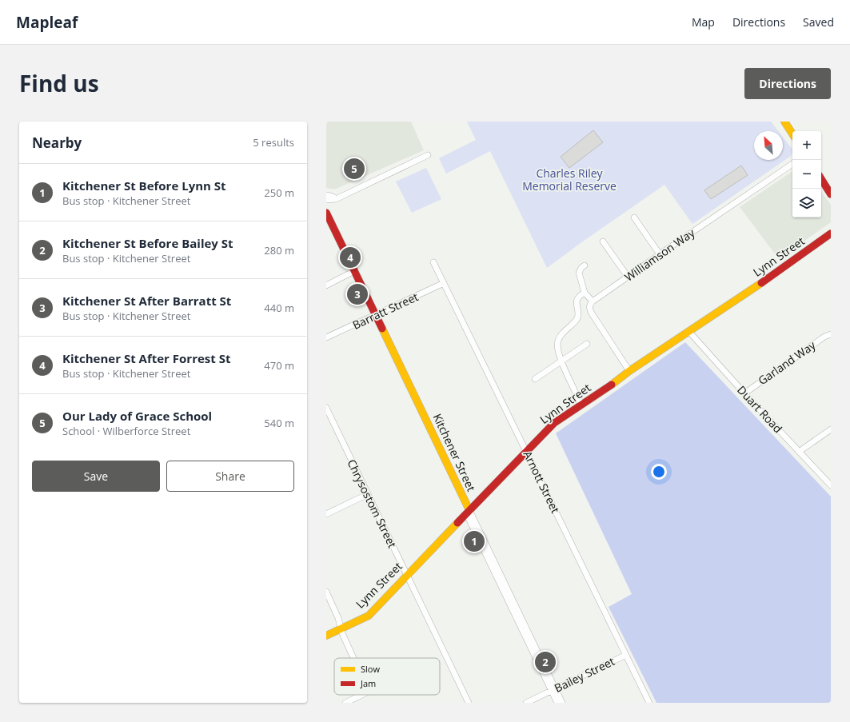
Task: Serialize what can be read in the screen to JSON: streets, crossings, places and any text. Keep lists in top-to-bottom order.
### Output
{
  "streets": {
    "street": [
      "Williamson Way",
      "Lynn Street",
      "Barratt Street",
      "Garland Way",
      "Duart Road",
      "Kitchener Street",
      "Arnott Street",
      "Chrysostom Street",
      "Bailey Street"
    ]
  },
  "crossings": [
    ["Lynn Street", "Duart Road"],
    ["Lynn Street", "Kitchener Street"],
    ["Lynn Street", "Arnott Street"],
    ["Lynn Street", "Chrysostom Street"],
    ["Barratt Street", "Kitchener Street"],
    ["Barratt Street", "Arnott Street"],
    ["Garland Way", "Duart Road"],
    ["Kitchener Street", "Bailey Street"],
    ["Arnott Street", "Bailey Street"]
  ],
  "parks": ["Charles Riley Memorial Reserve"],
  "legend": ["Slow", "Jam"],
  "north": "top left",
  "page": {
    "header": "Mapleaf",
    "nav": ["Map", "Directions", "Saved"],
    "title": "Find us",
    "buttons": [
      "Directions",
      ["Save", "Share"]
    ],
    "heading": ["Nearby", "5 results"],
    "map_buttons": ["+", "−"],
    "pins": [
      "5",
      "4",
      "3",
      "1",
      "2"
    ],
    "list": [
      {
        "mark": "1",
        "name": "Kitchener St Before Lynn St",
        "note": "Bus stop · Kitchener Street",
        "value": "250 m"
      },
      {
        "mark": "2",
        "name": "Kitchener St Before Bailey St",
        "note": "Bus stop · Kitchener Street",
        "value": "280 m"
      },
      {
        "mark": "3",
        "name": "Kitchener St After Barratt St",
        "note": "Bus stop · Kitchener Street",
        "value": "440 m"
      },
      {
        "mark": "4",
        "name": "Kitchener St After Forrest St",
        "note": "Bus stop · Kitchener Street",
        "value": "470 m"
      },
      {
        "mark": "5",
        "name": "Our Lady of Grace School",
        "note": "School · Wilberforce Street",
        "value": "540 m"
      }
    ]
  }
}
